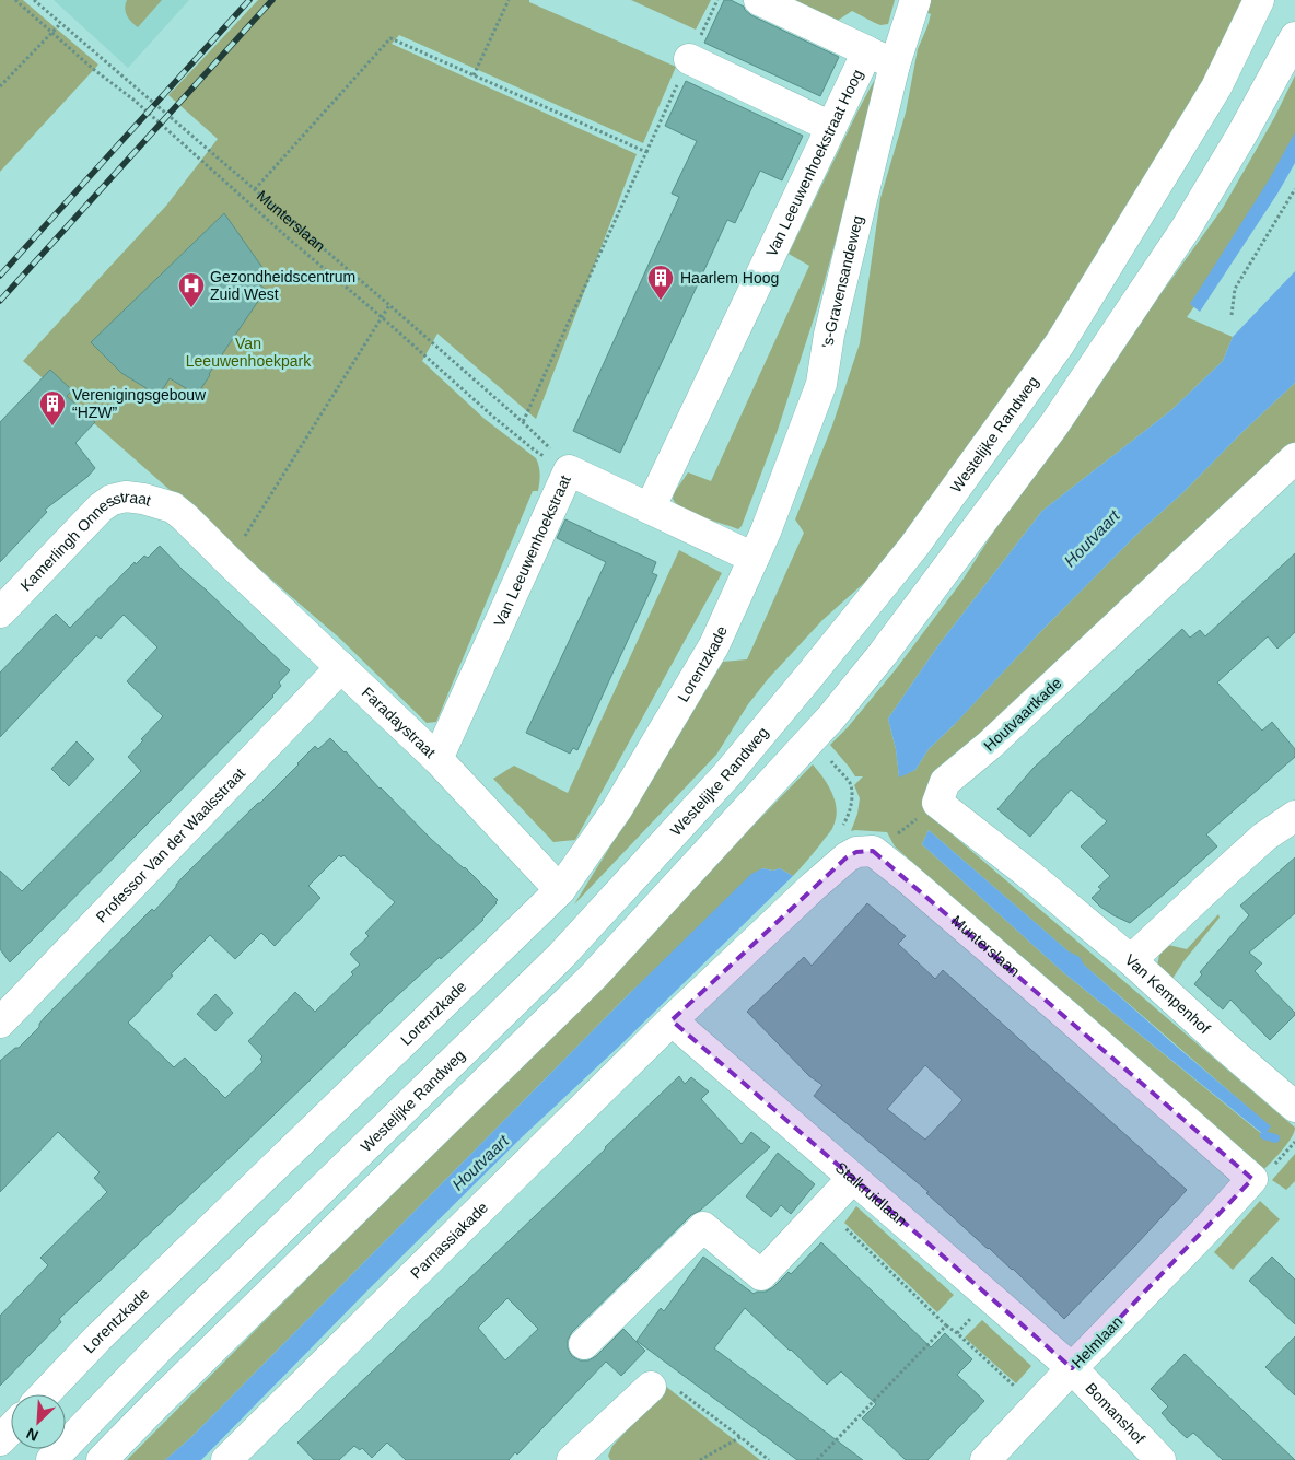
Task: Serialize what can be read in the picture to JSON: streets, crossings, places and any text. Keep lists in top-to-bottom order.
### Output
{
  "streets": {
    "street": [
      "Van Leeuwenhoekstraat Hoog",
      "Munterslaan",
      "'s-Gravensandeweg",
      "Westelijke Randweg",
      "Kamerlingh Onnesstraat",
      "Van Leeuwenhoekstraat",
      "Lorentzkade",
      "Houtvaartkade",
      "Faradaystraat",
      "Professor Van der Waalsstraat",
      "Van Kempenhof",
      "Stalkruidlaan",
      "Parnassiakade",
      "Helmlaan",
      "Bomanshof"
    ]
  },
  "crossings": [
    ["Van Leeuwenhoekstraat Hoog", "'s-Gravensandeweg"],
    ["Van Leeuwenhoekstraat Hoog", "Van Leeuwenhoekstraat"],
    ["Munterslaan", "Van Leeuwenhoekstraat"],
    ["Munterslaan", "Helmlaan"],
    ["'s-Gravensandeweg", "Van Leeuwenhoekstraat"],
    ["'s-Gravensandeweg", "Lorentzkade"],
    ["Kamerlingh Onnesstraat", "Faradaystraat"],
    ["Van Leeuwenhoekstraat", "Lorentzkade"],
    ["Van Leeuwenhoekstraat", "Faradaystraat"],
    ["Lorentzkade", "Faradaystraat"],
    ["Faradaystraat", "Professor Van der Waalsstraat"],
    ["Stalkruidlaan", "Parnassiakade"],
    ["Stalkruidlaan", "Helmlaan"],
    ["Stalkruidlaan", "Bomanshof"],
    ["Helmlaan", "Bomanshof"]
  ],
  "water": ["Houtvaart"],
  "parks": ["Van Leeuwenhoekpark"],
  "places": {
    "building": ["Haarlem Hoog", "Verenigingsgebouw “HZW”"],
    "hospital": ["Gezondheidscentrum Zuid West"]
  },
  "north": "bottom left"
}
